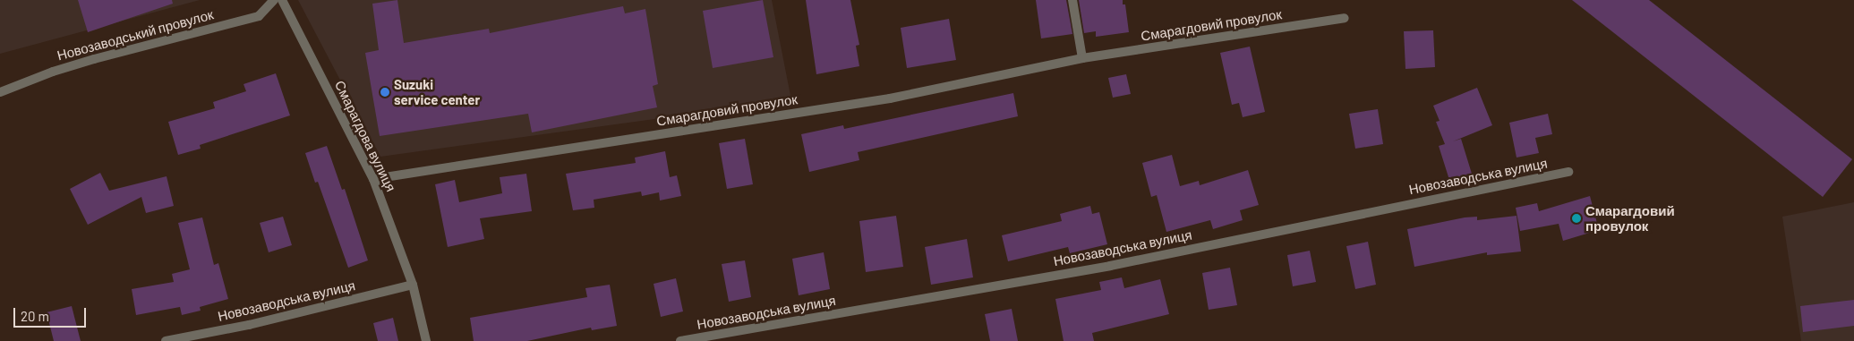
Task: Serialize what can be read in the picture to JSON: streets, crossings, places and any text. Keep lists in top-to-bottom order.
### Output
{
  "streets": {
    "street": [
      "Смарагдовий провулок",
      "Новозаводський провулок",
      "Смарагдова вулиця",
      "Новозаводська вулиця"
    ]
  },
  "crossings": [
    ["Смарагдовий провулок", "Смарагдова вулиця"],
    ["Смарагдова вулиця", "Новозаводська вулиця"]
  ],
  "places": ["Suzuki service center", "Смарагдовий провулок"],
  "scale_bar": "20 m"
}
